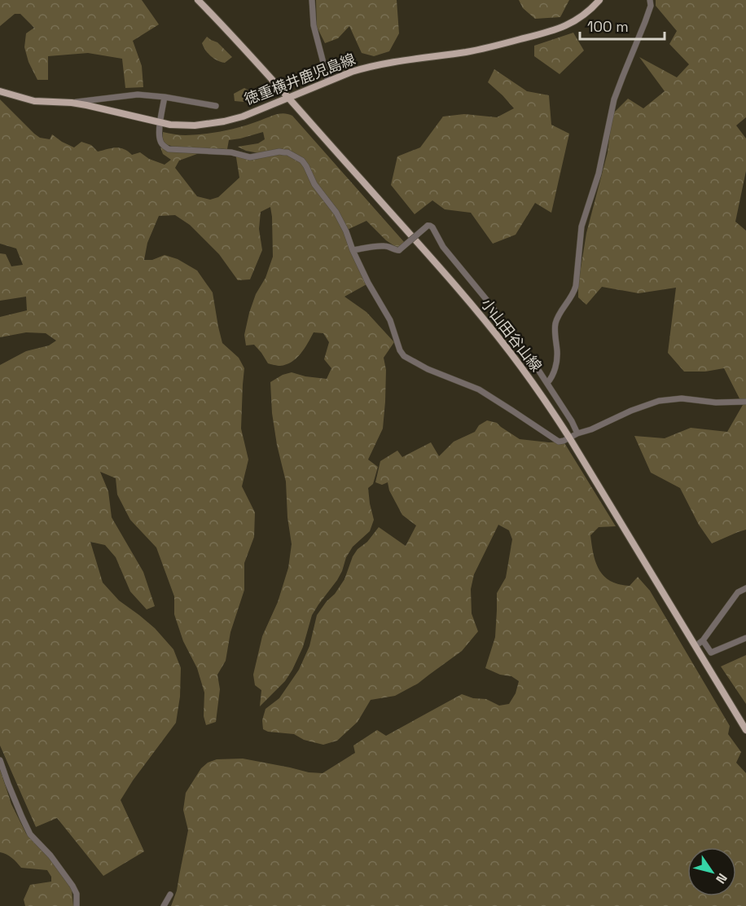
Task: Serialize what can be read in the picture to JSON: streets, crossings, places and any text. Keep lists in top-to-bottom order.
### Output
{
  "streets": {
    "main road": ["徳重横井鹿児島線", "小山田谷山線"]
  },
  "crossings": [
    ["徳重横井鹿児島線", "小山田谷山線"]
  ],
  "scale_bar": "100 m",
  "north": "bottom right"
}
